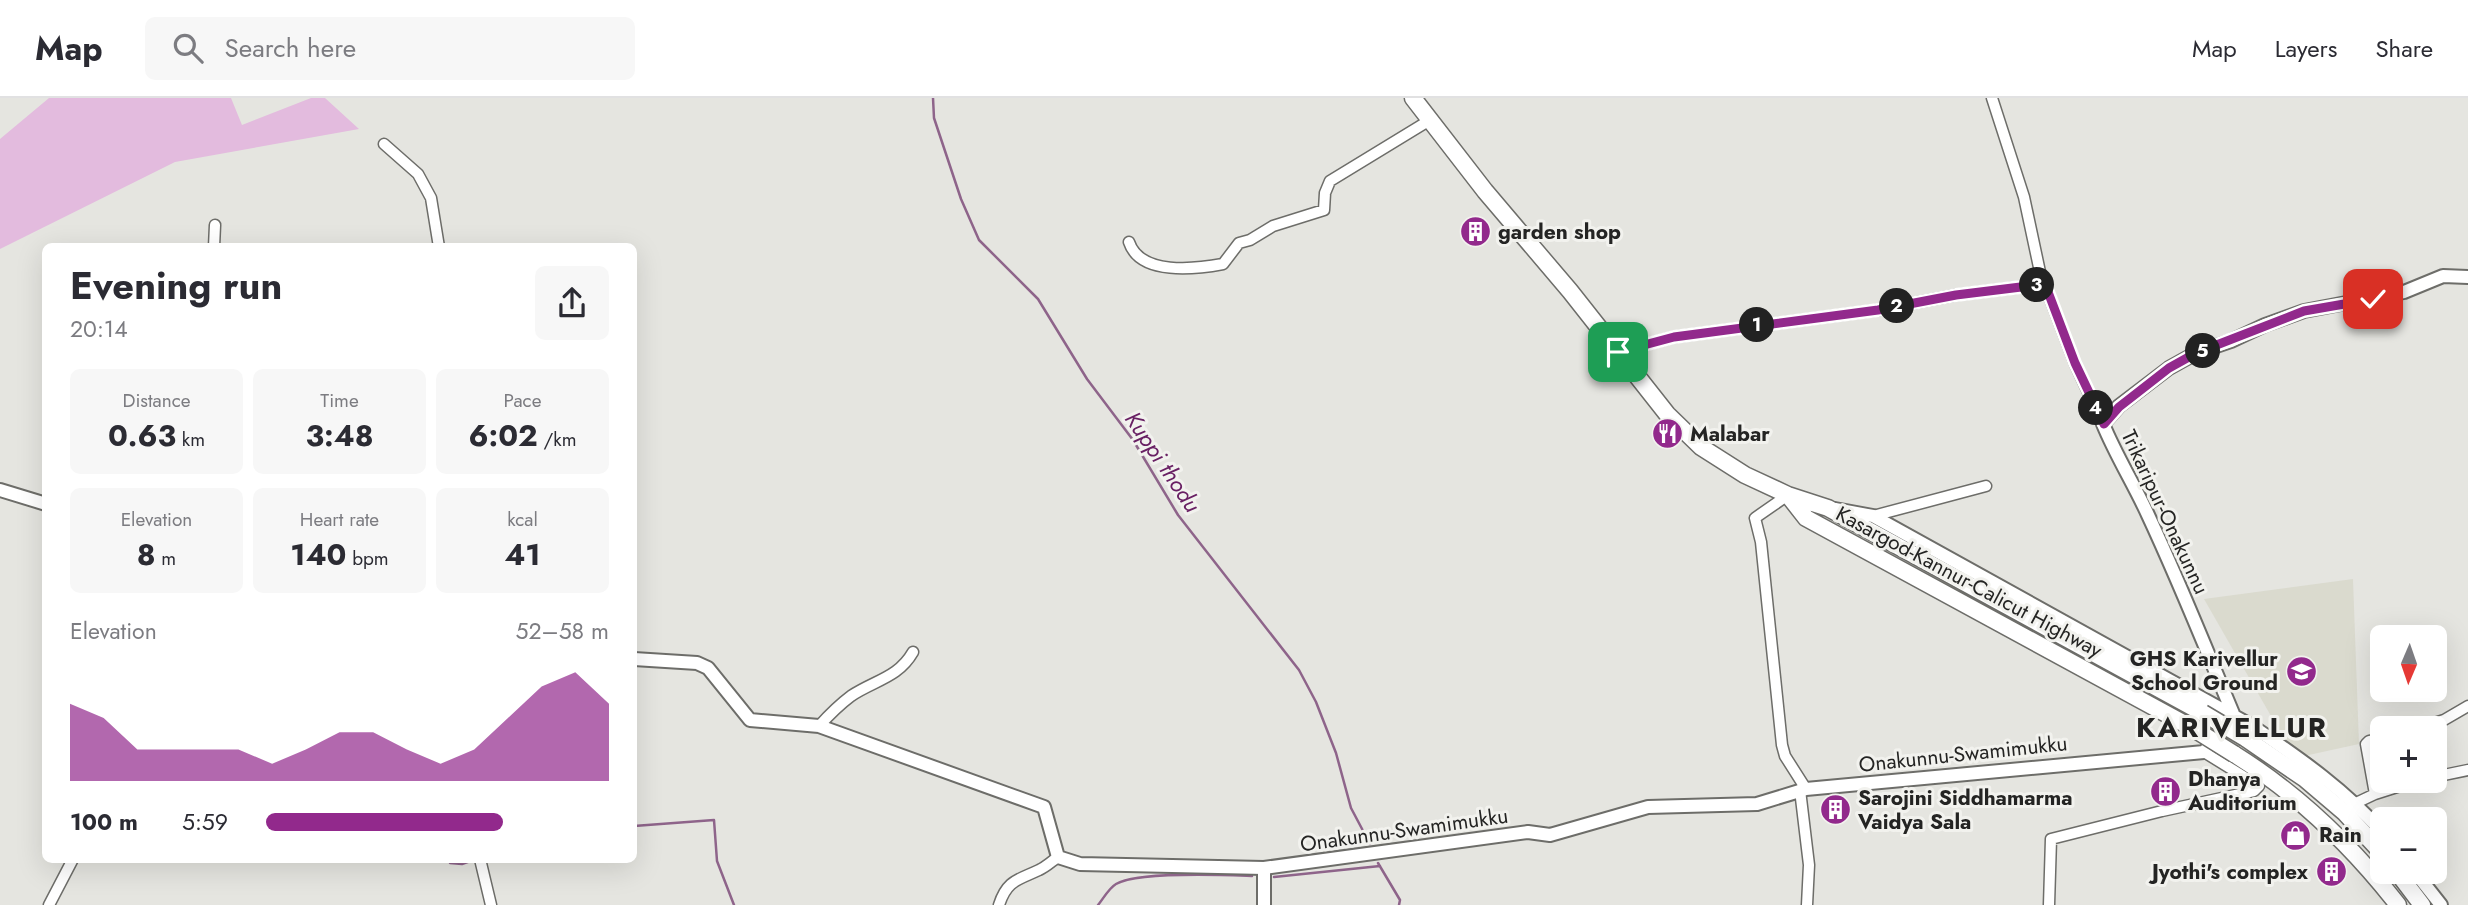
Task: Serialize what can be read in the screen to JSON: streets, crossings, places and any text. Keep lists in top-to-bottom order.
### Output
{
  "streets": {
    "highway": ["Kasargod-Kannur-Calicut Highway"],
    "street": ["Trikaripur-Onakunnu", "Onakunnu-Swamimukku"]
  },
  "districts": ["KARIVELLUR"],
  "water": ["Kuppi thodu"],
  "places": {
    "building": [
      "garden shop",
      "Dhanya Auditorium",
      "Sarojini Siddhamarma Vaidya Sala",
      "Jyothi's complex"
    ],
    "restaurant": ["Malabar"],
    "school or university": ["GHS Karivellur School Ground"],
    "shop": ["Rain"]
  },
  "north": "bottom",
  "page": {
    "header": "Map",
    "search": "Search here",
    "nav": ["Map", "Layers", "Share"],
    "heading": ["Evening run", "20:14"],
    "pins": [
      "3",
      "2",
      "1",
      "5",
      "4"
    ],
    "stats": [
      ["Distance", "0.63 km"],
      ["Time", "3:48"],
      ["Pace", "6:02 /km"],
      ["Elevation", "8 m"],
      ["Heart rate", "140 bpm"],
      ["kcal", "41"]
    ],
    "chart": ["Elevation", "52–58 m"],
    "map_buttons": ["+", "−"],
    "list": [
      {
        "name": "100 m",
        "note": "5:59"
      }
    ]
  }
}
